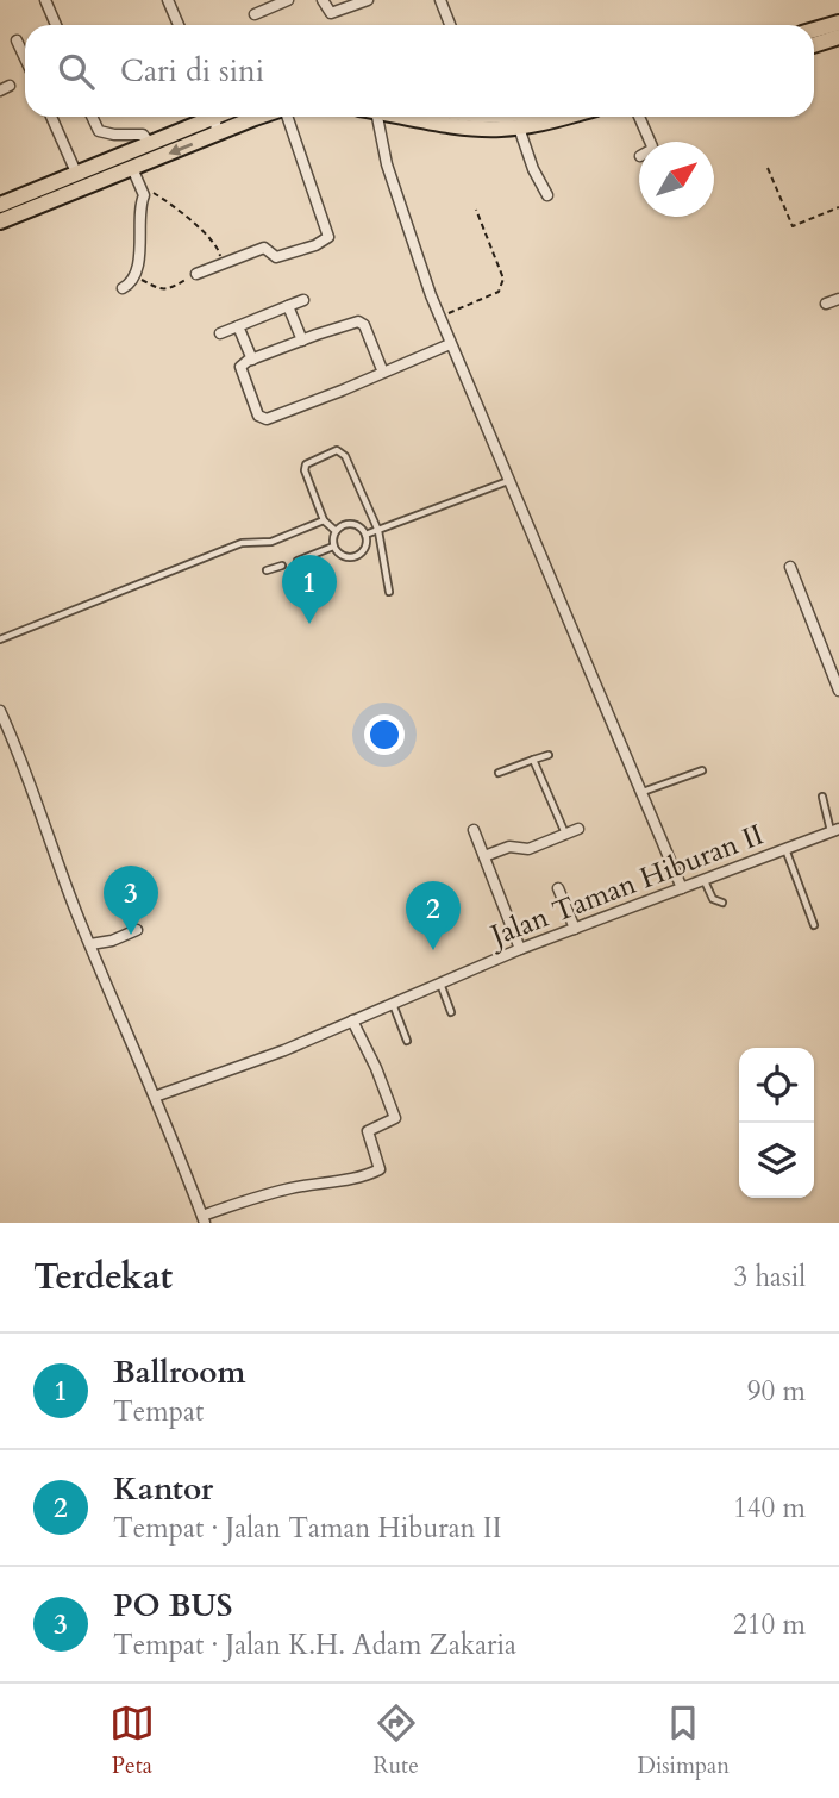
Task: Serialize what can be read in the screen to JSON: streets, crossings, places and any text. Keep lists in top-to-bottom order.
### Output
{
  "streets": {
    "street": ["Jalan Taman Hiburan II"]
  },
  "north": "top right",
  "page": {
    "search": "Cari di sini",
    "pins": ["1", "3", "2"],
    "heading": ["Terdekat", "3 hasil"],
    "list": [
      {
        "mark": "1",
        "name": "Ballroom",
        "note": "Tempat",
        "value": "90 m"
      },
      {
        "mark": "2",
        "name": "Kantor",
        "note": "Tempat · Jalan Taman Hiburan II",
        "value": "140 m"
      },
      {
        "mark": "3",
        "name": "PO BUS",
        "note": "Tempat · Jalan K.H. Adam Zakaria",
        "value": "210 m"
      }
    ],
    "nav": ["Peta", "Rute", "Disimpan"]
  }
}
